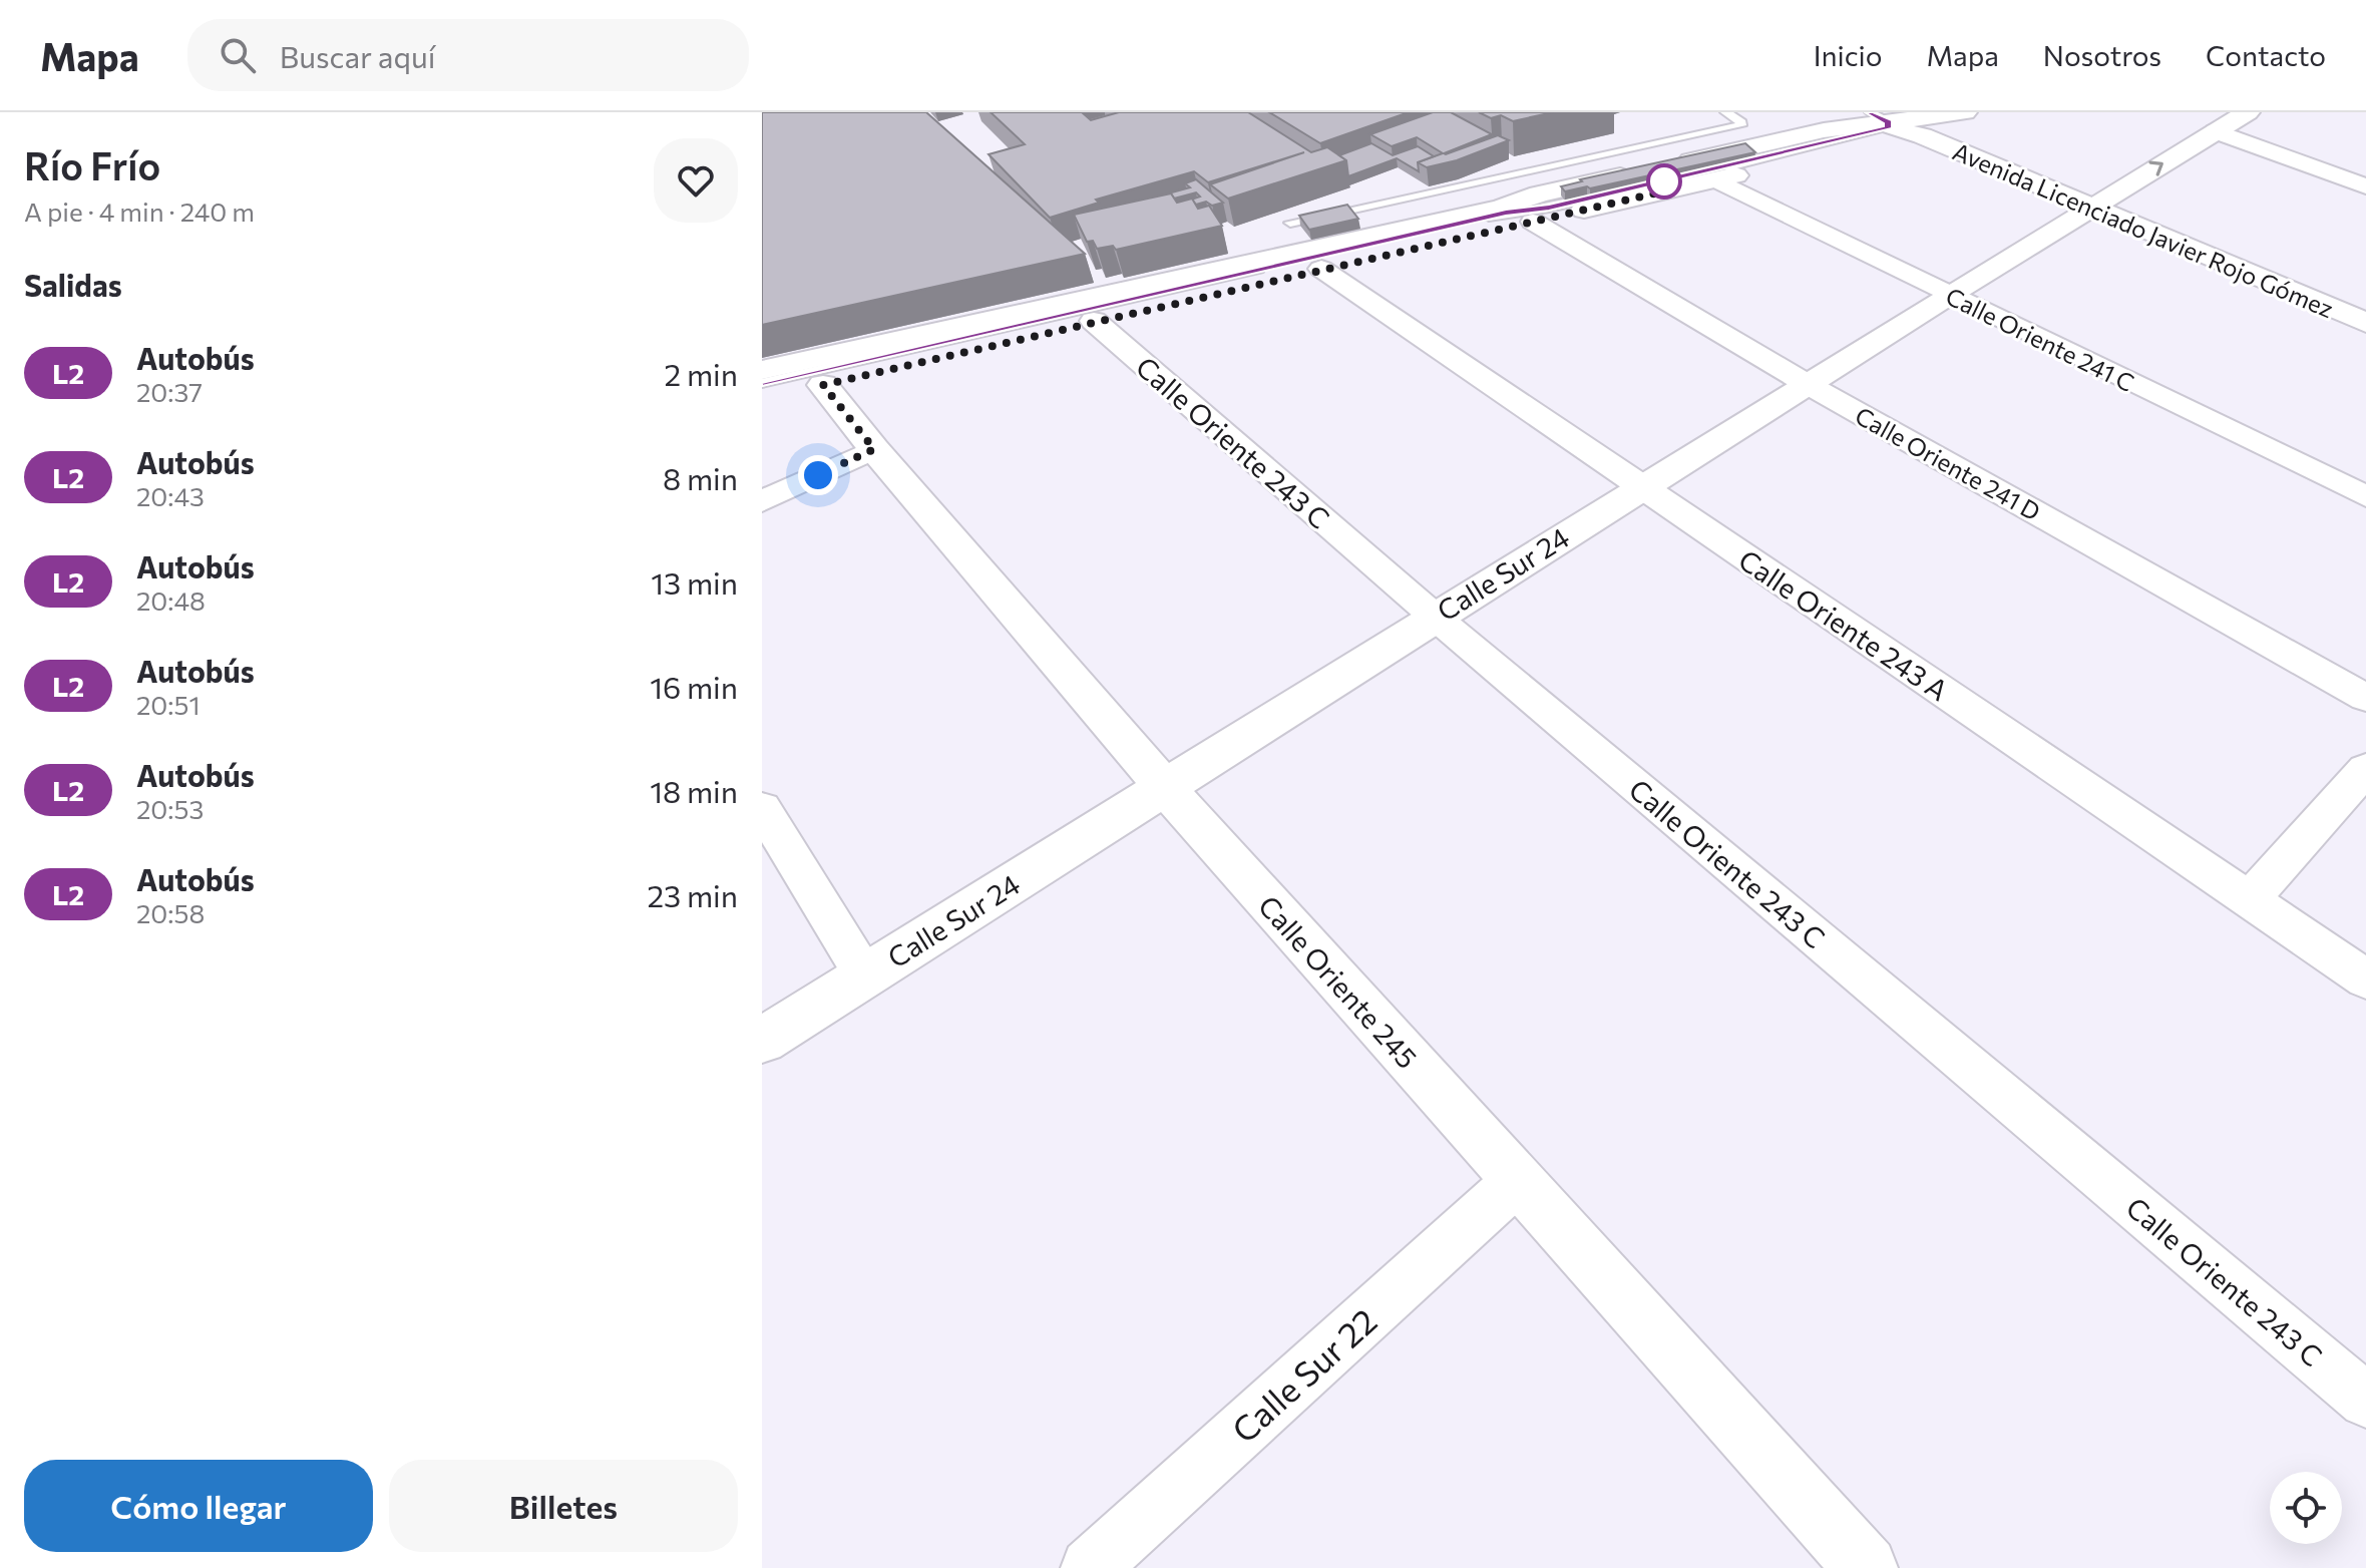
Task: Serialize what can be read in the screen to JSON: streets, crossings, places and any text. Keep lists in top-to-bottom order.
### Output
{
  "streets": {
    "main road": ["Avenida Licenciado Javier Rojo Gómez", "Calle Sur 24", "Calle Oriente 245"],
    "street": [
      "Calle Oriente 241 C",
      "Calle Oriente 243 C",
      "Calle Oriente 241 D",
      "Calle Oriente 243 A",
      "Calle Sur 22"
    ]
  },
  "crossings": [
    ["Avenida Licenciado Javier Rojo Gómez", "Calle Sur 24"],
    ["Calle Oriente 241 C", "Calle Sur 24"],
    ["Calle Oriente 243 C", "Calle Sur 24"],
    ["Calle Oriente 241 D", "Calle Sur 24"],
    ["Calle Sur 24", "Calle Oriente 243 A"],
    ["Calle Sur 24", "Calle Oriente 245"],
    ["Calle Oriente 245", "Calle Sur 22"]
  ],
  "lines": ["bus line L2"],
  "page": {
    "header": "Mapa",
    "search": "Buscar aquí",
    "nav": [
      "Inicio",
      "Mapa",
      "Nosotros",
      "Contacto"
    ],
    "heading": [
      ["Río Frío", "A pie · 4 min · 240 m"],
      "Salidas"
    ],
    "list": [
      {
        "mark": "L2",
        "name": "Autobús",
        "note": "20:37",
        "value": "2 min"
      },
      {
        "mark": "L2",
        "name": "Autobús",
        "note": "20:43",
        "value": "8 min"
      },
      {
        "mark": "L2",
        "name": "Autobús",
        "note": "20:48",
        "value": "13 min"
      },
      {
        "mark": "L2",
        "name": "Autobús",
        "note": "20:51",
        "value": "16 min"
      },
      {
        "mark": "L2",
        "name": "Autobús",
        "note": "20:53",
        "value": "18 min"
      },
      {
        "mark": "L2",
        "name": "Autobús",
        "note": "20:58",
        "value": "23 min"
      }
    ],
    "buttons": ["Cómo llegar", "Billetes"]
  }
}
